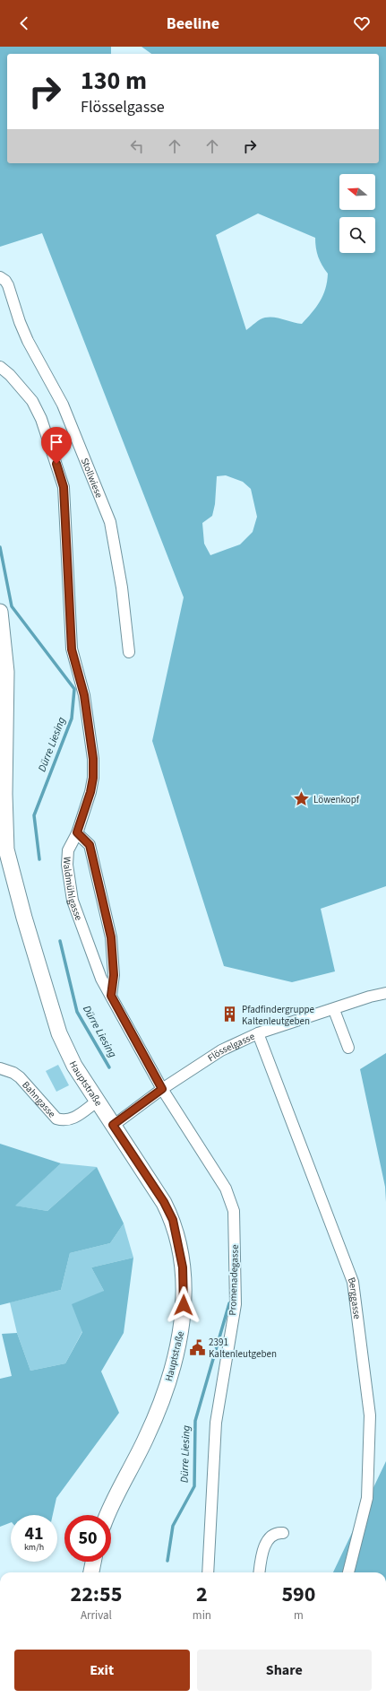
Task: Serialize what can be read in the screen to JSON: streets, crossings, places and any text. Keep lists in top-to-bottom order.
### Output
{
  "streets": {
    "main road": ["Hauptstraße"],
    "street": [
      "Stollwiese",
      "Waldmühlgasse",
      "Flösselgasse",
      "Bahngasse",
      "Promenadegasse",
      "Berggasse"
    ]
  },
  "crossings": [
    ["Waldmühlgasse", "Promenadegasse"],
    ["Flösselgasse", "Hauptstraße"],
    ["Flösselgasse", "Promenadegasse"],
    ["Flösselgasse", "Berggasse"],
    ["Hauptstraße", "Bahngasse"]
  ],
  "water": ["Dürre Liesing"],
  "places": {
    "place": ["Löwenkopf"],
    "building": ["Pfadfindergruppe Kaltenleutgeben"],
    "public building": ["2391 Kaltenleutgeben"]
  },
  "north": "left",
  "page": {
    "header": "Beeline",
    "turn": ["130 m", "Flösselgasse"],
    "speed": "41 km/h",
    "limit": "50",
    "eta": [
      "22:55",
      "Arrival",
      "2",
      "min",
      "590",
      "m"
    ],
    "buttons": ["Exit", "Share"]
  }
}
